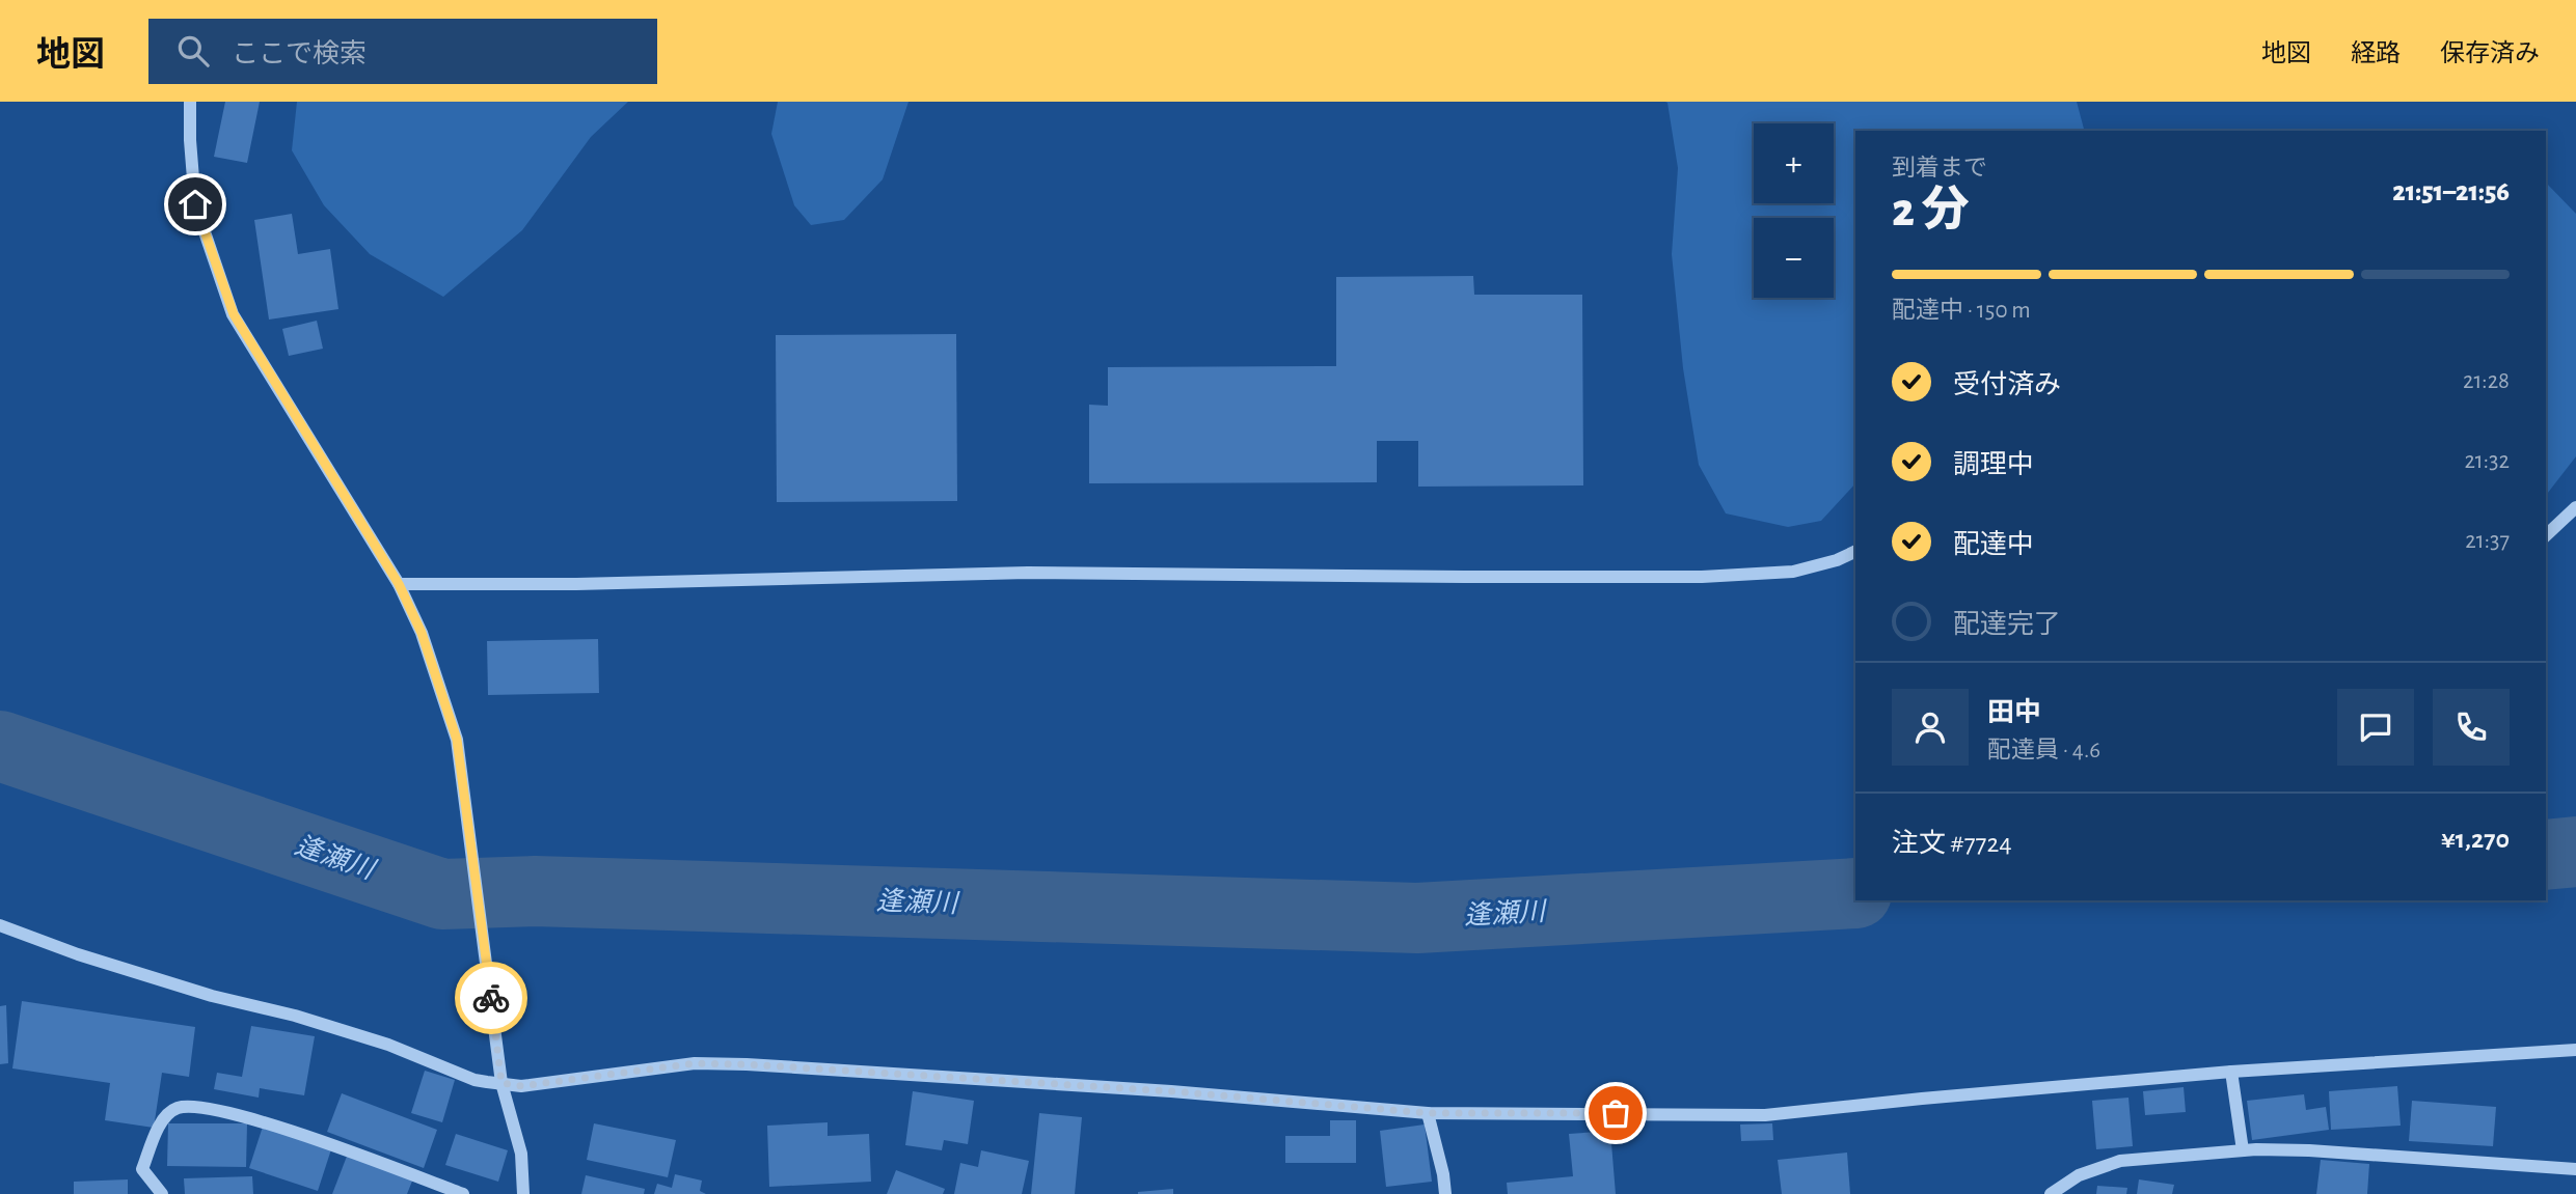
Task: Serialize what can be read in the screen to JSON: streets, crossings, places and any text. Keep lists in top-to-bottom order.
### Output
{
  "water": ["逢瀬川"],
  "page": {
    "header": "地図",
    "search": "ここで検索",
    "nav": ["地図", "経路", "保存済み"],
    "map_buttons": ["+", "−"],
    "heading": ["2 分", "到着まで", "21:51–21:56"],
    "panel": [
      "田中",
      "配達員 · 4.6",
      "注文 #7724",
      "¥1,270"
    ],
    "bar": "配達中 · 150 m",
    "list": [
      ["受付済み", "21:28"],
      ["調理中", "21:32"],
      ["配達中", "21:37"],
      "配達完了"
    ]
  }
}
